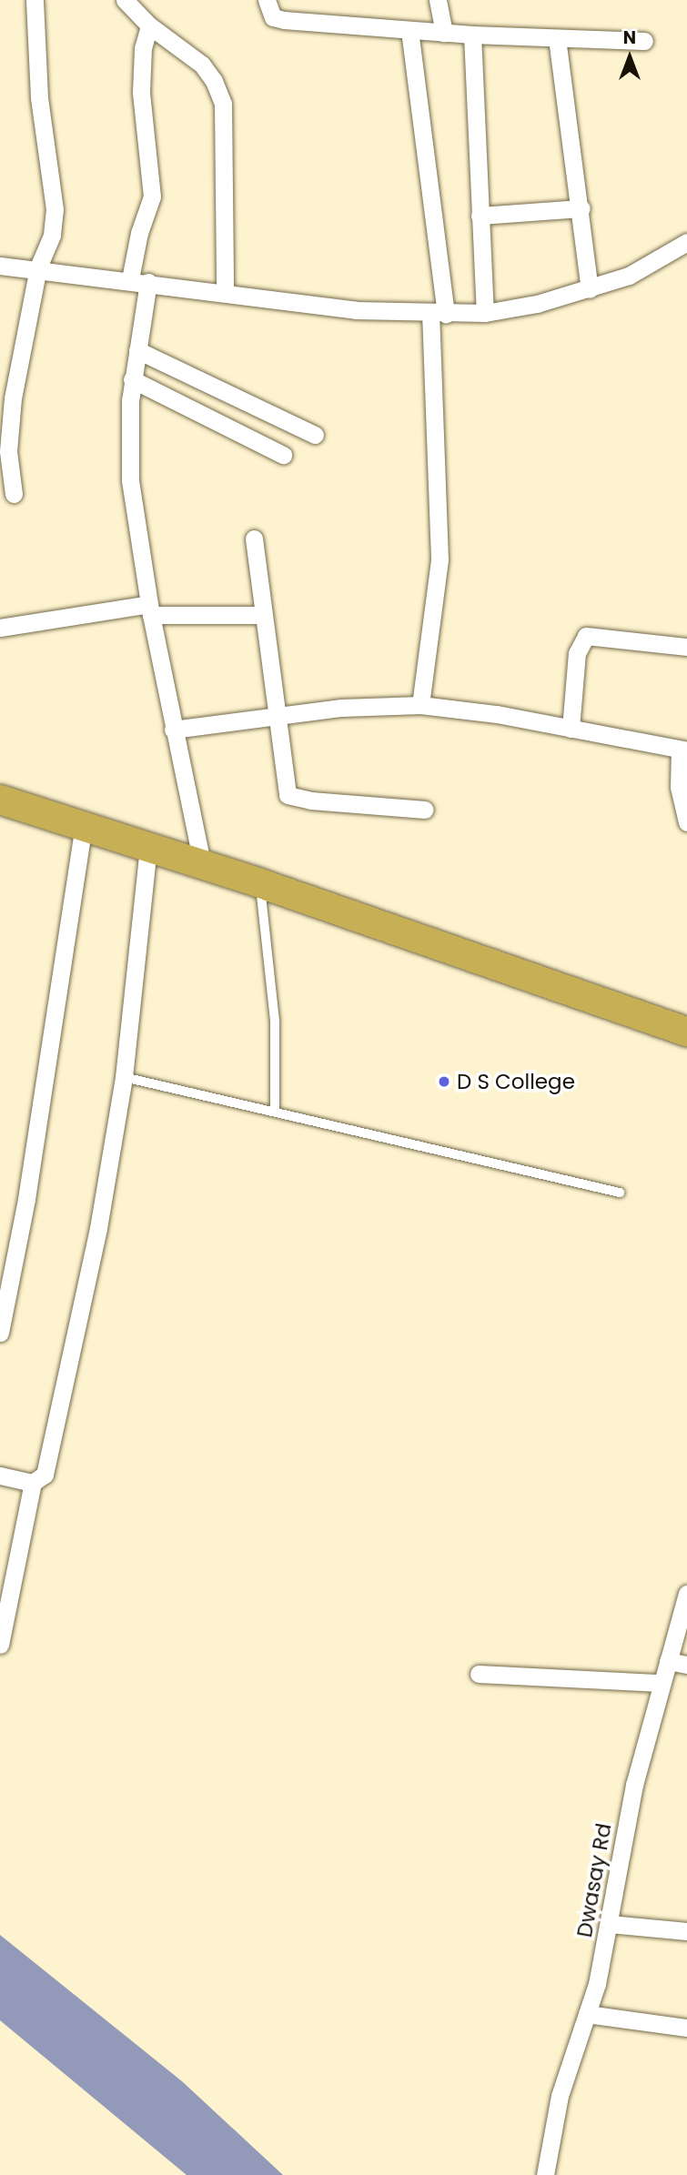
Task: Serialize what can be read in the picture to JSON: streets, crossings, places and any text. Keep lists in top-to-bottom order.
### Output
{
  "streets": {
    "street": ["Dwasay Rd"]
  },
  "places": ["D S College"],
  "north": "top"
}
